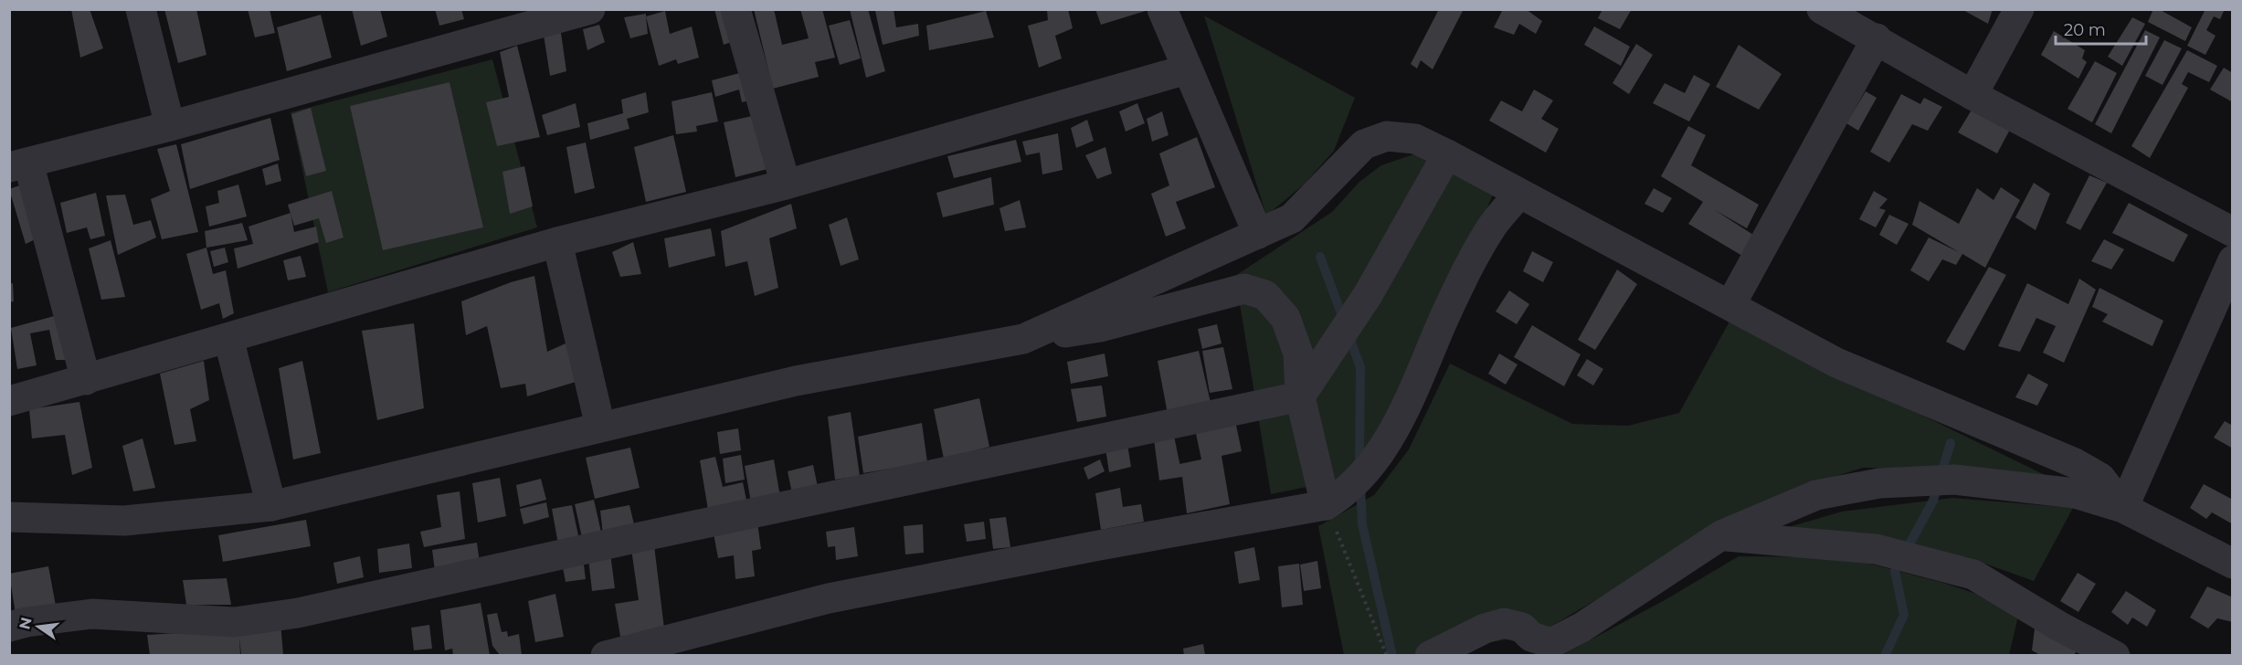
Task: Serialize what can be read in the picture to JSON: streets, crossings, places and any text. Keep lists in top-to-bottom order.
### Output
{
  "scale_bar": "20 m",
  "north": "left"
}
